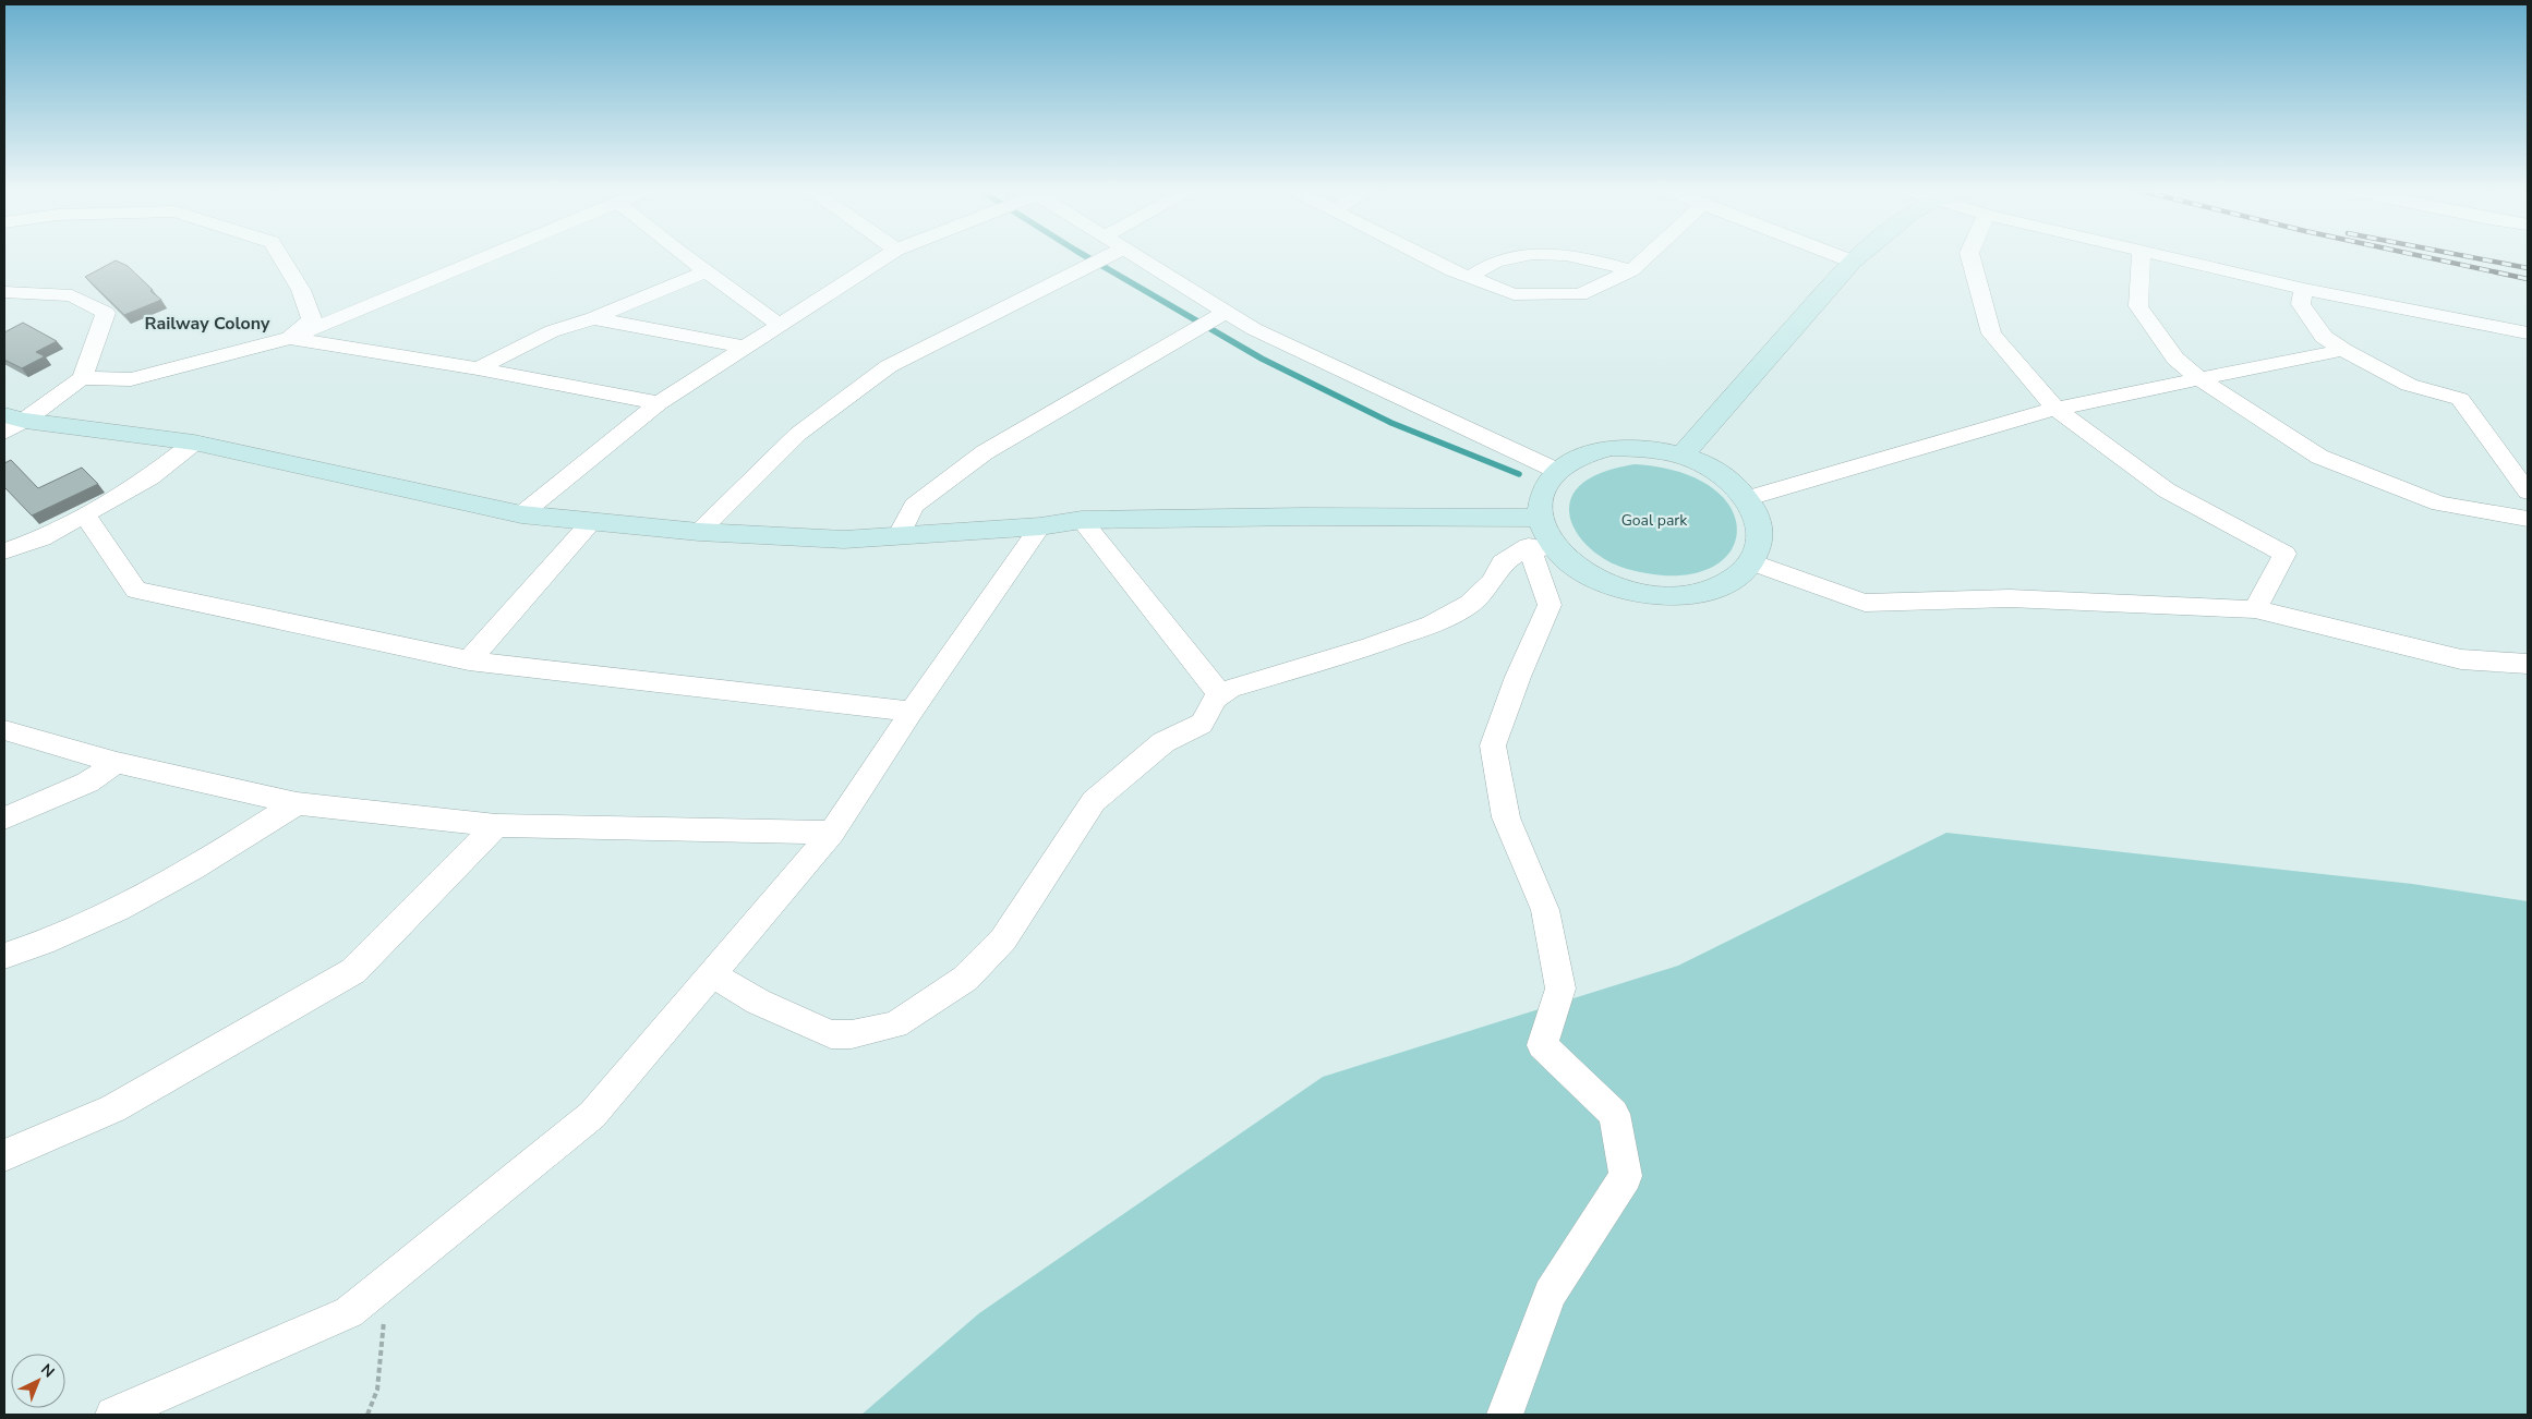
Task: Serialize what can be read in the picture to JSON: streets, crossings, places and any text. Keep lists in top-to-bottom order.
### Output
{
  "districts": ["Railway Colony"],
  "parks": ["Goal park"],
  "north": "top right"
}
